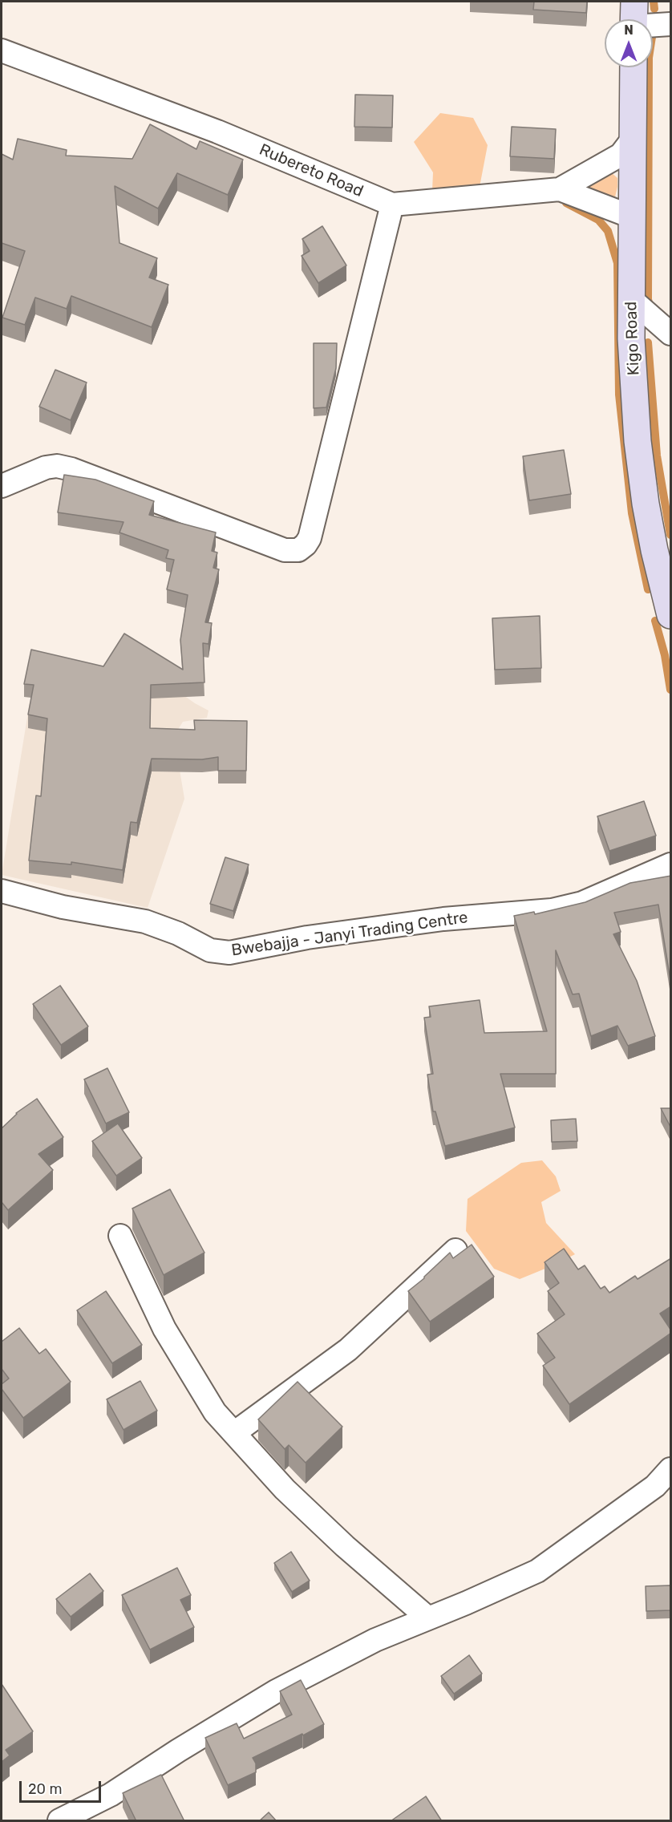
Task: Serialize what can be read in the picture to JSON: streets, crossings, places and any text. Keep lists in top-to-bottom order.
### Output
{
  "streets": {
    "street": ["Rubereto Road", "Kigo Road", "Bwebajja - Janyi Trading Centre"]
  },
  "crossings": [
    ["Rubereto Road", "Kigo Road"]
  ],
  "scale_bar": "20 m",
  "north": "top"
}
